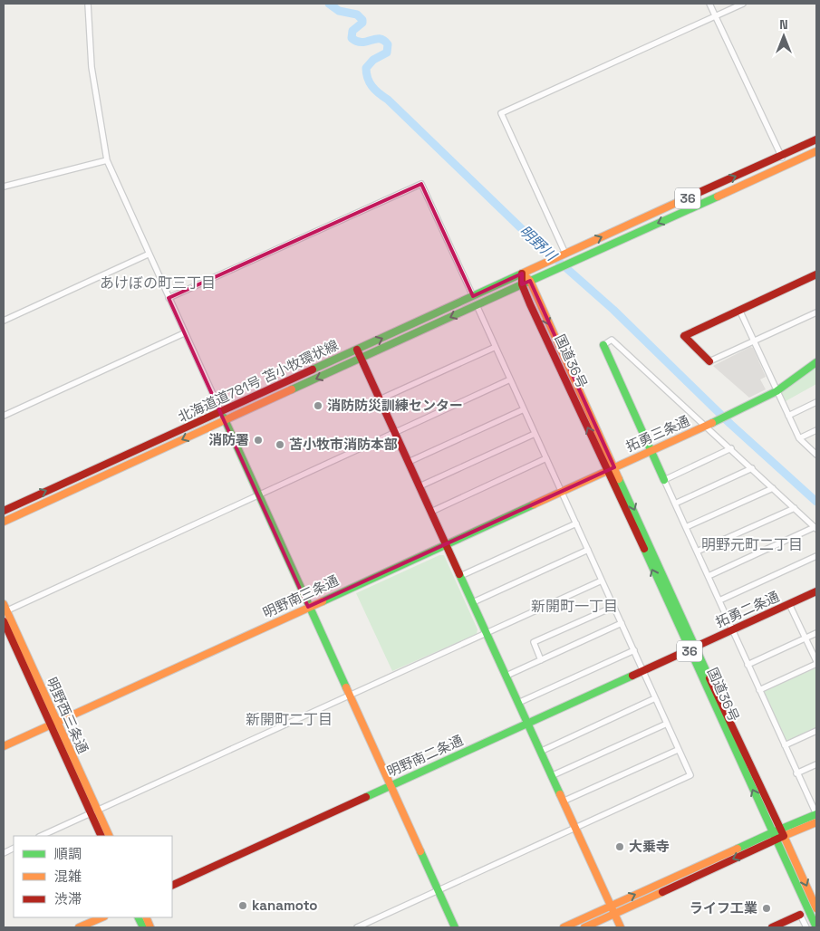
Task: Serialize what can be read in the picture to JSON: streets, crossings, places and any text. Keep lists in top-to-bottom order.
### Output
{
  "streets": {
    "main road": [
      "36",
      "国道36号",
      "北海道道781号 苫小牧環状線",
      "拓勇三条通",
      "明野南三条通",
      "拓勇二条通",
      "明野西三条通",
      "明野南二条通"
    ]
  },
  "crossings": [
    ["36", "国道36号"],
    ["36", "北海道道781号 苫小牧環状線"],
    ["国道36号", "北海道道781号 苫小牧環状線"],
    ["国道36号", "拓勇三条通"],
    ["国道36号", "明野南三条通"],
    ["国道36号", "拓勇二条通"],
    ["国道36号", "明野南二条通"],
    ["拓勇三条通", "明野南三条通"],
    ["明野南三条通", "明野西三条通"],
    ["拓勇二条通", "明野南二条通"]
  ],
  "districts": [
    "あけぼの町三丁目",
    "明野元町二丁目",
    "新開町一丁目",
    "新開町二丁目"
  ],
  "water": ["明野川"],
  "places": [
    "消防防災訓練センター",
    "消防署",
    "苫小牧市消防本部",
    "大乗寺",
    "kanamoto",
    "ライフ工業"
  ],
  "legend": ["順調", "混雑", "渋滞"],
  "north": "top"
}
